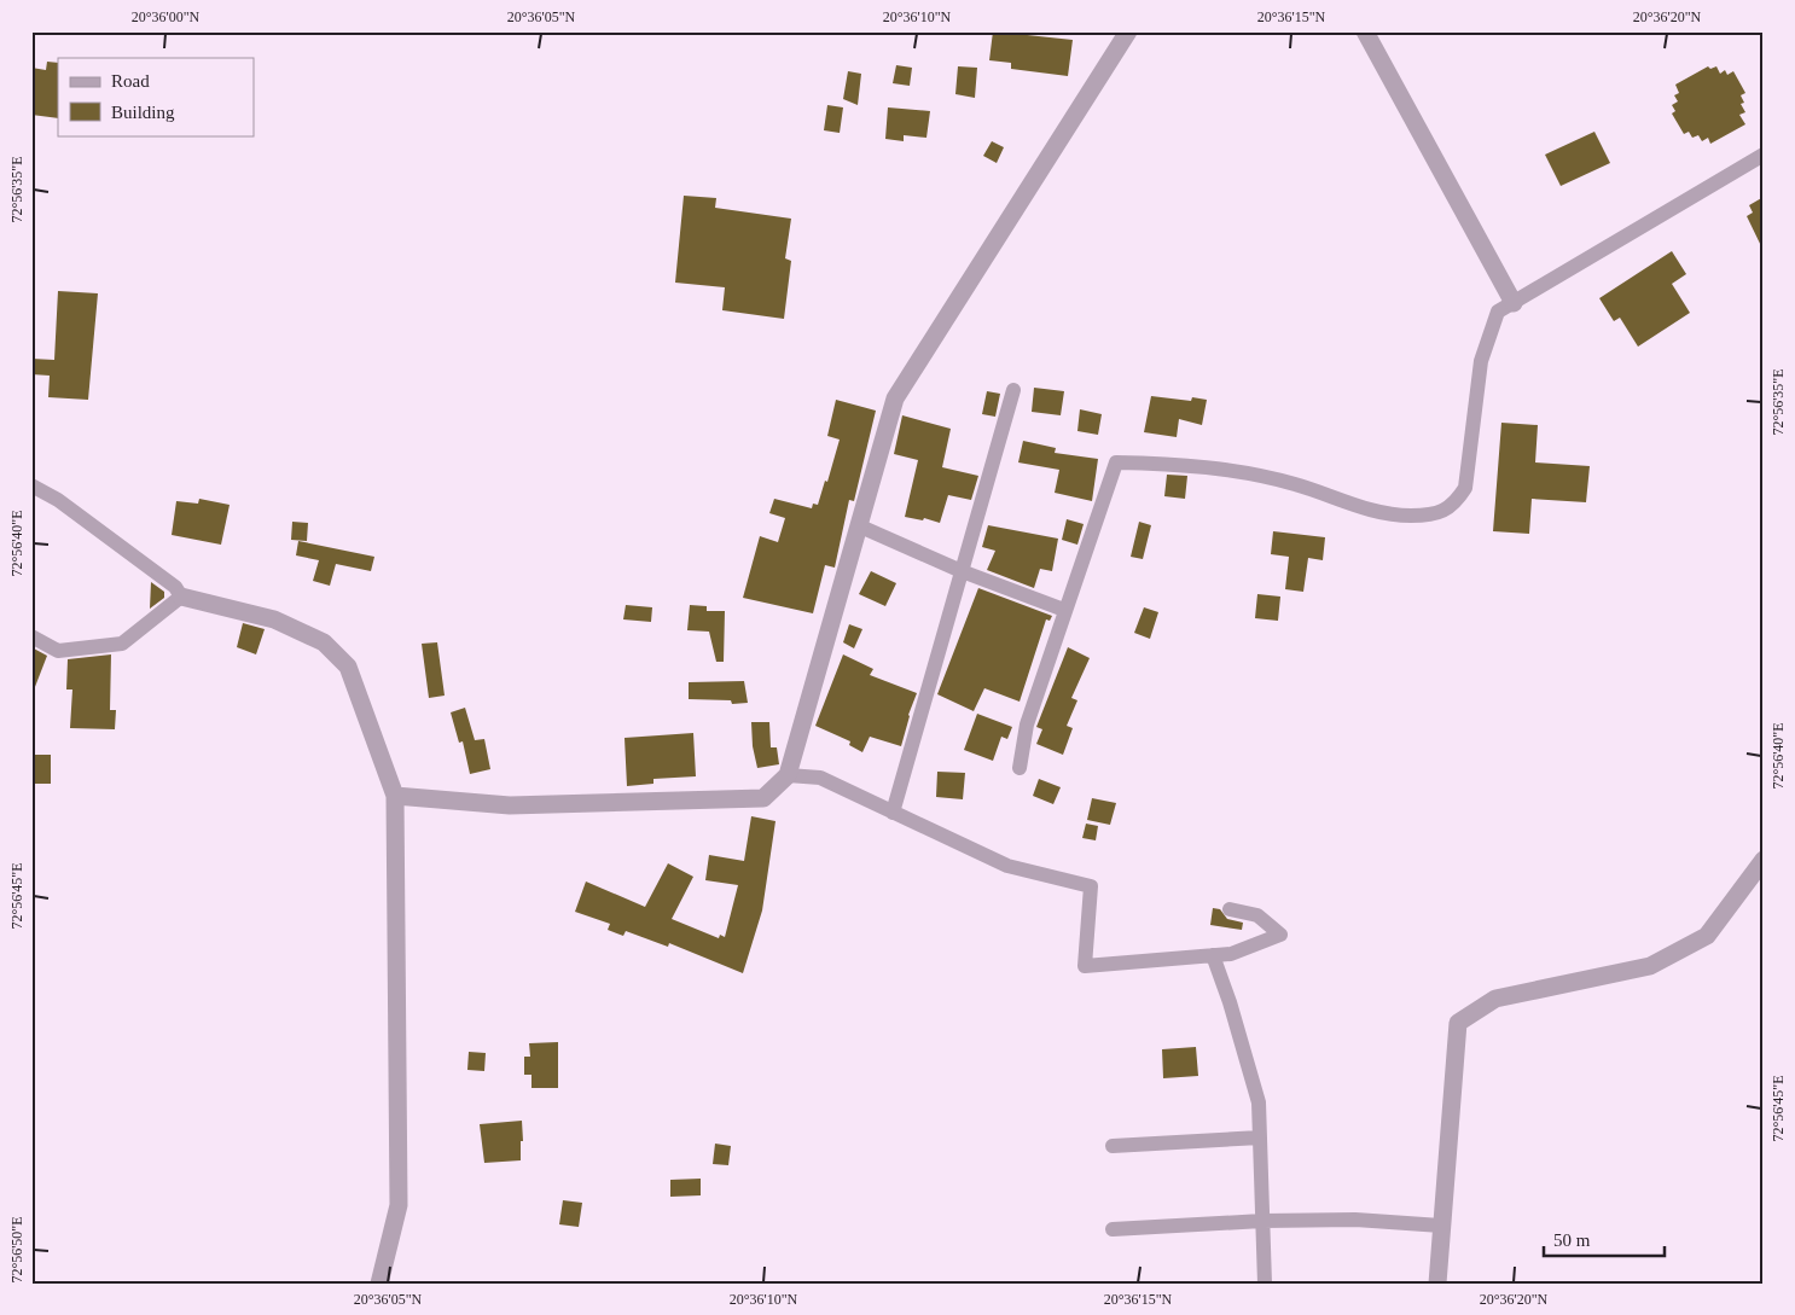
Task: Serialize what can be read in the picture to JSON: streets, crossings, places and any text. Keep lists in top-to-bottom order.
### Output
{
  "legend": ["Road", "Building"],
  "scale_bar": "50 m",
  "coordinates": [
    "20°36'00\"N",
    "20°36'05\"N",
    "20°36'10\"N",
    "20°36'15\"N",
    "20°36'20\"N",
    "72°56'35\"E",
    "72°56'40\"E",
    "72°56'45\"E",
    "72°56'50\"E"
  ]
}
